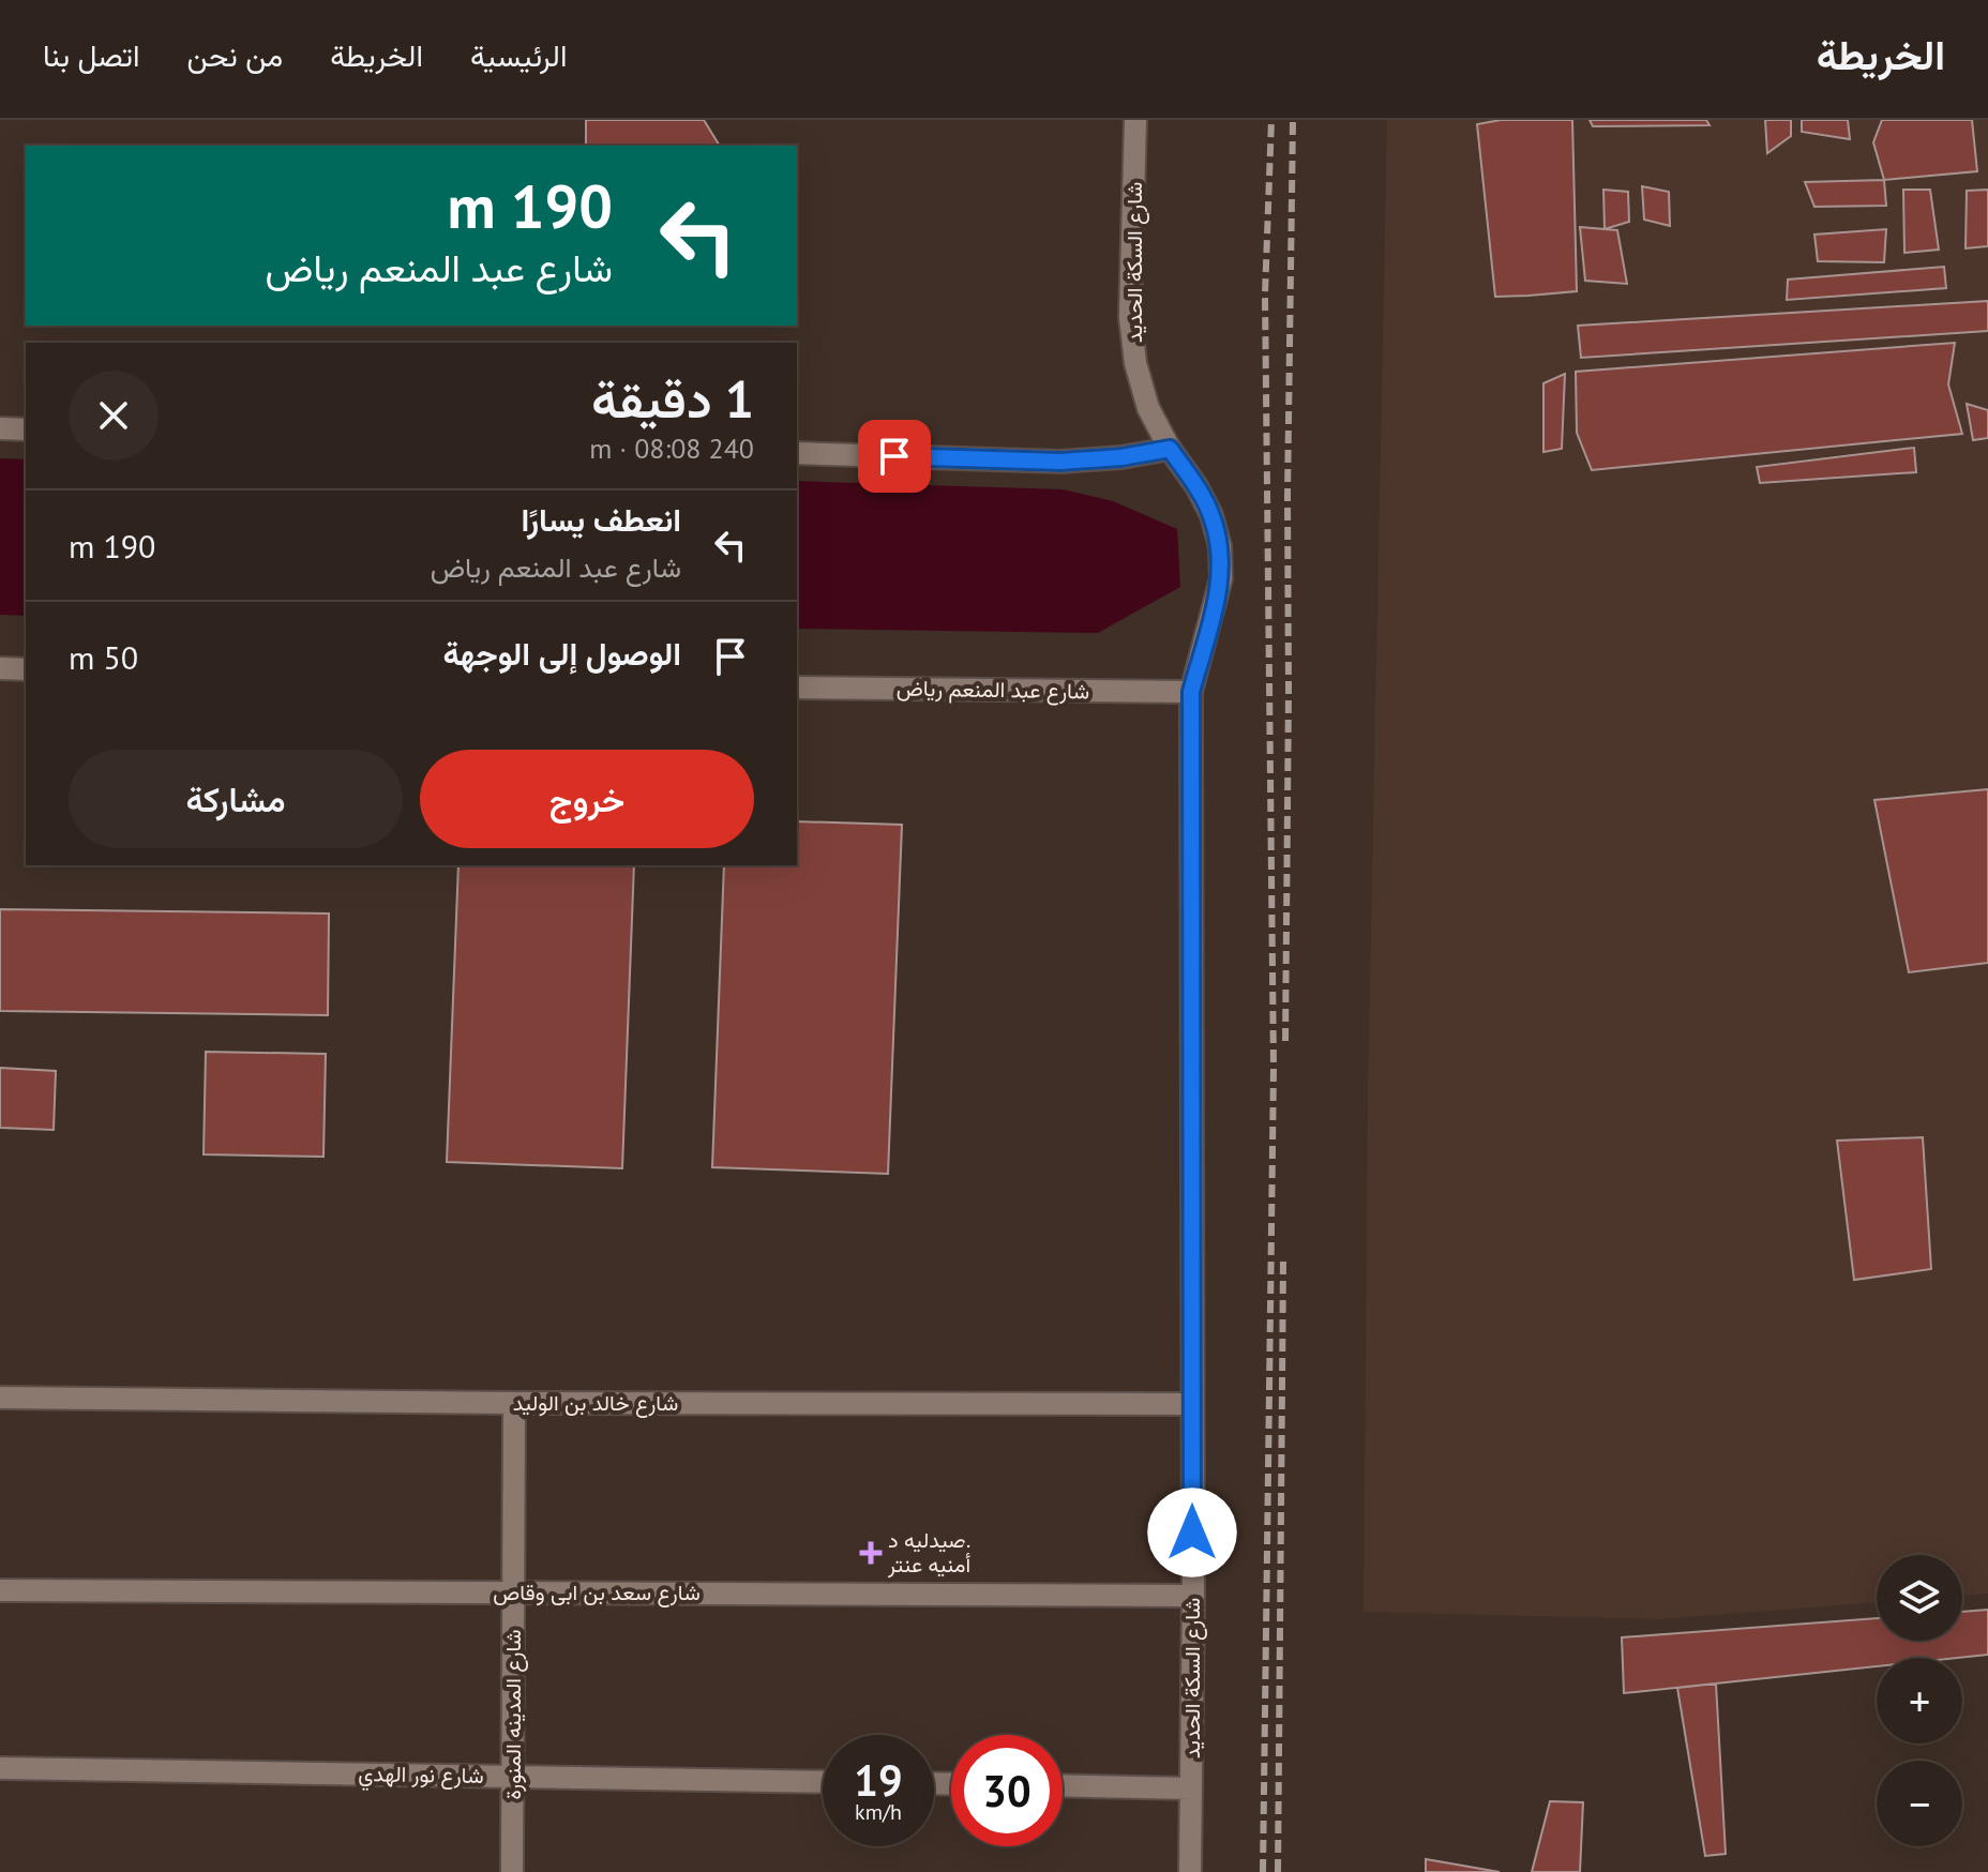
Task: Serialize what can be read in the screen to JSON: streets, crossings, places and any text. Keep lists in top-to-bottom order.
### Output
{
  "streets": {
    "street": [
      "شارع السكة الحديد",
      "شارع عبد المنعم رياض",
      "شارع خالد بن الوليد",
      "شارع سعد بن ابى وقاص",
      "شارع المدينه المنورة",
      "شارع نور الهدي"
    ]
  },
  "crossings": [
    ["شارع السكة الحديد", "شارع عبد المنعم رياض"],
    ["شارع السكة الحديد", "شارع خالد بن الوليد"],
    ["شارع السكة الحديد", "شارع سعد بن ابى وقاص"],
    ["شارع خالد بن الوليد", "شارع المدينه المنورة"],
    ["شارع سعد بن ابى وقاص", "شارع المدينه المنورة"],
    ["شارع المدينه المنورة", "شارع نور الهدي"]
  ],
  "places": {
    "health": ["صيدليه د. أمنيه عنتر"]
  },
  "page": {
    "header": "الخريطة",
    "nav": [
      "الرئيسية",
      "الخريطة",
      "من نحن",
      "اتصل بنا"
    ],
    "turn": ["190 m", "شارع عبد المنعم رياض"],
    "heading": ["1 دقيقة", "240 m · 08:08"],
    "list": [
      {
        "name": "انعطف يسارًا",
        "note": "شارع عبد المنعم رياض",
        "value": "190 m"
      },
      {
        "name": "الوصول إلى الوجهة",
        "value": "50 m"
      }
    ],
    "buttons": ["خروج", "مشاركة"],
    "map_buttons": ["+", "−"],
    "speed": "19 km/h",
    "limit": "30"
  }
}
